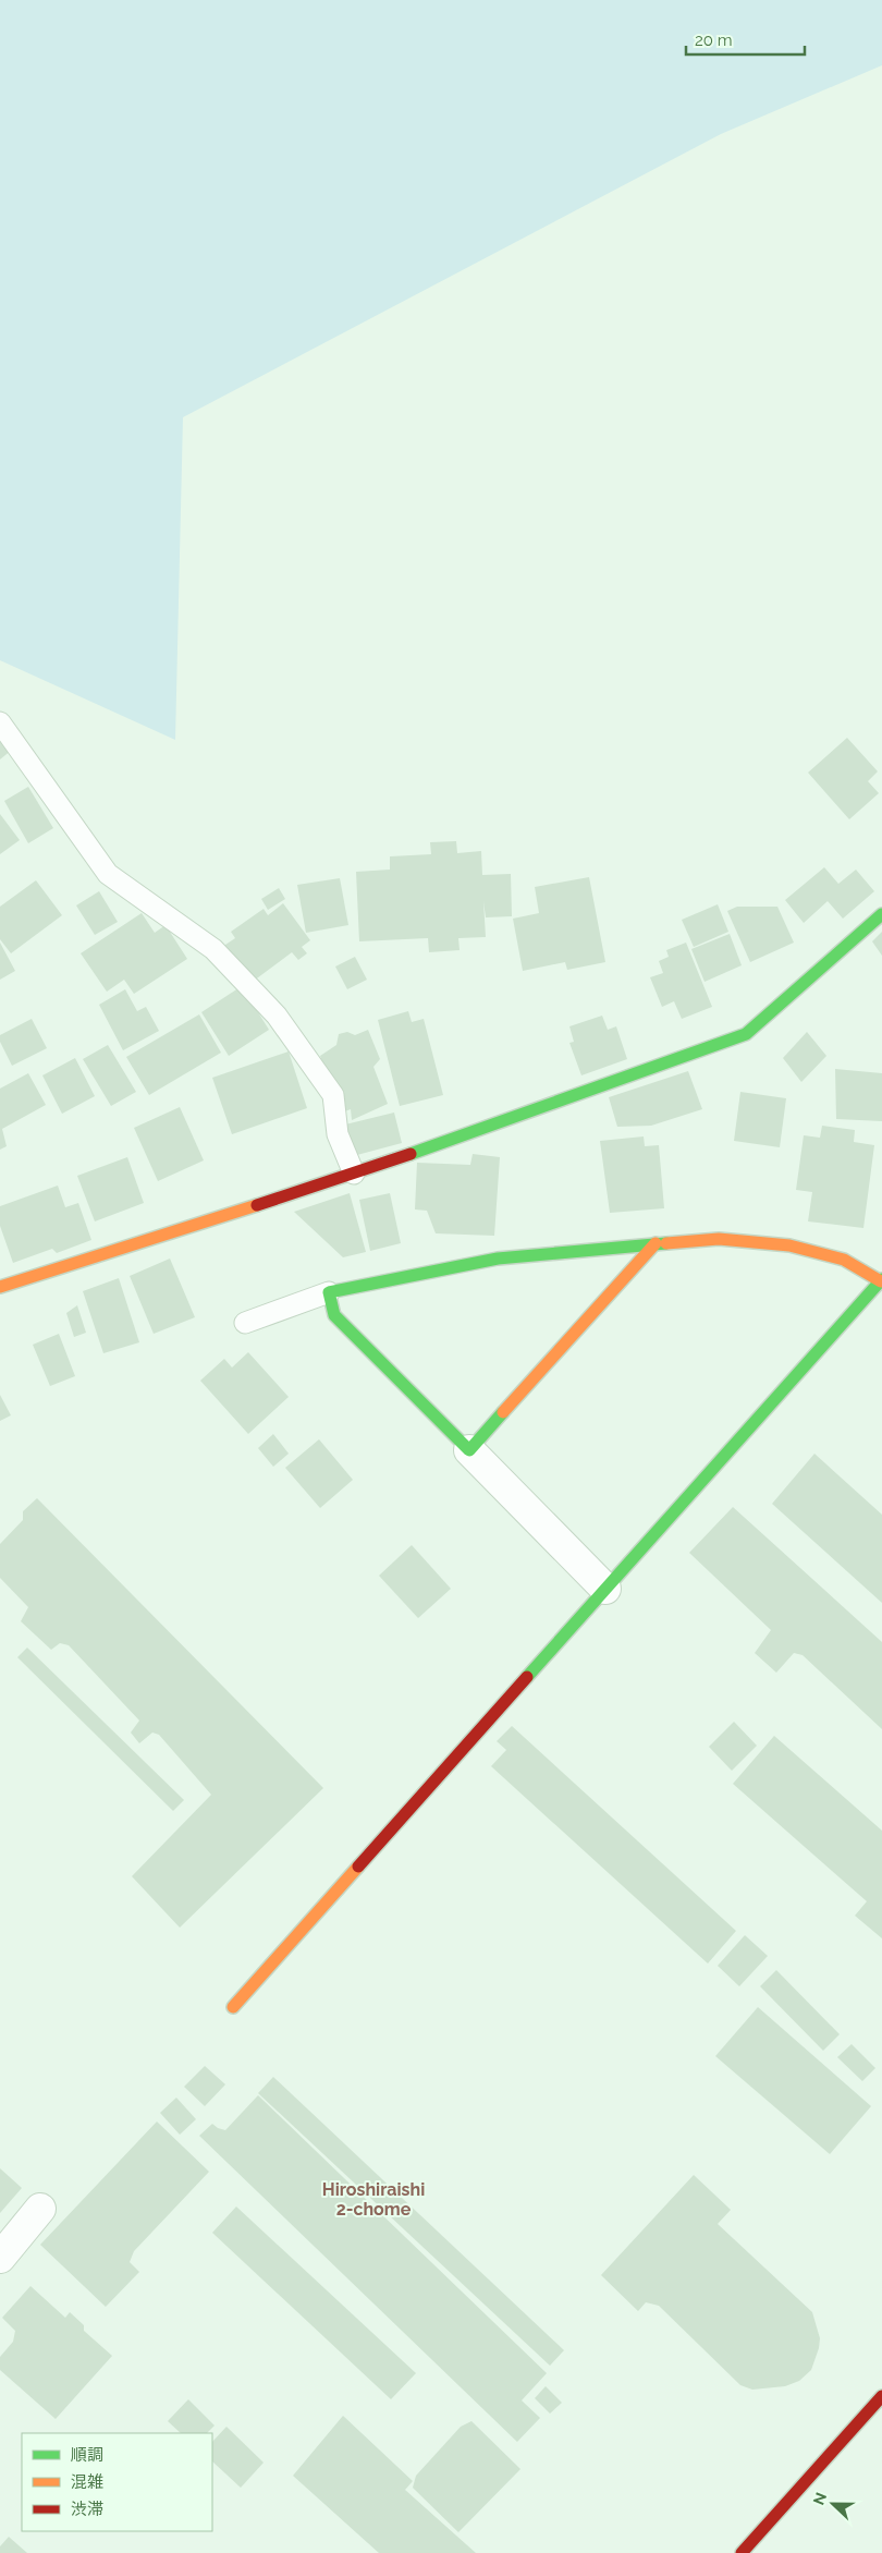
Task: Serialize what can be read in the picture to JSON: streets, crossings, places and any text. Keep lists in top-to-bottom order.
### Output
{
  "districts": ["Hiroshiraishi 2-chome"],
  "legend": ["順調", "混雑", "渋滞"],
  "scale_bar": "20 m",
  "north": "left"
}
